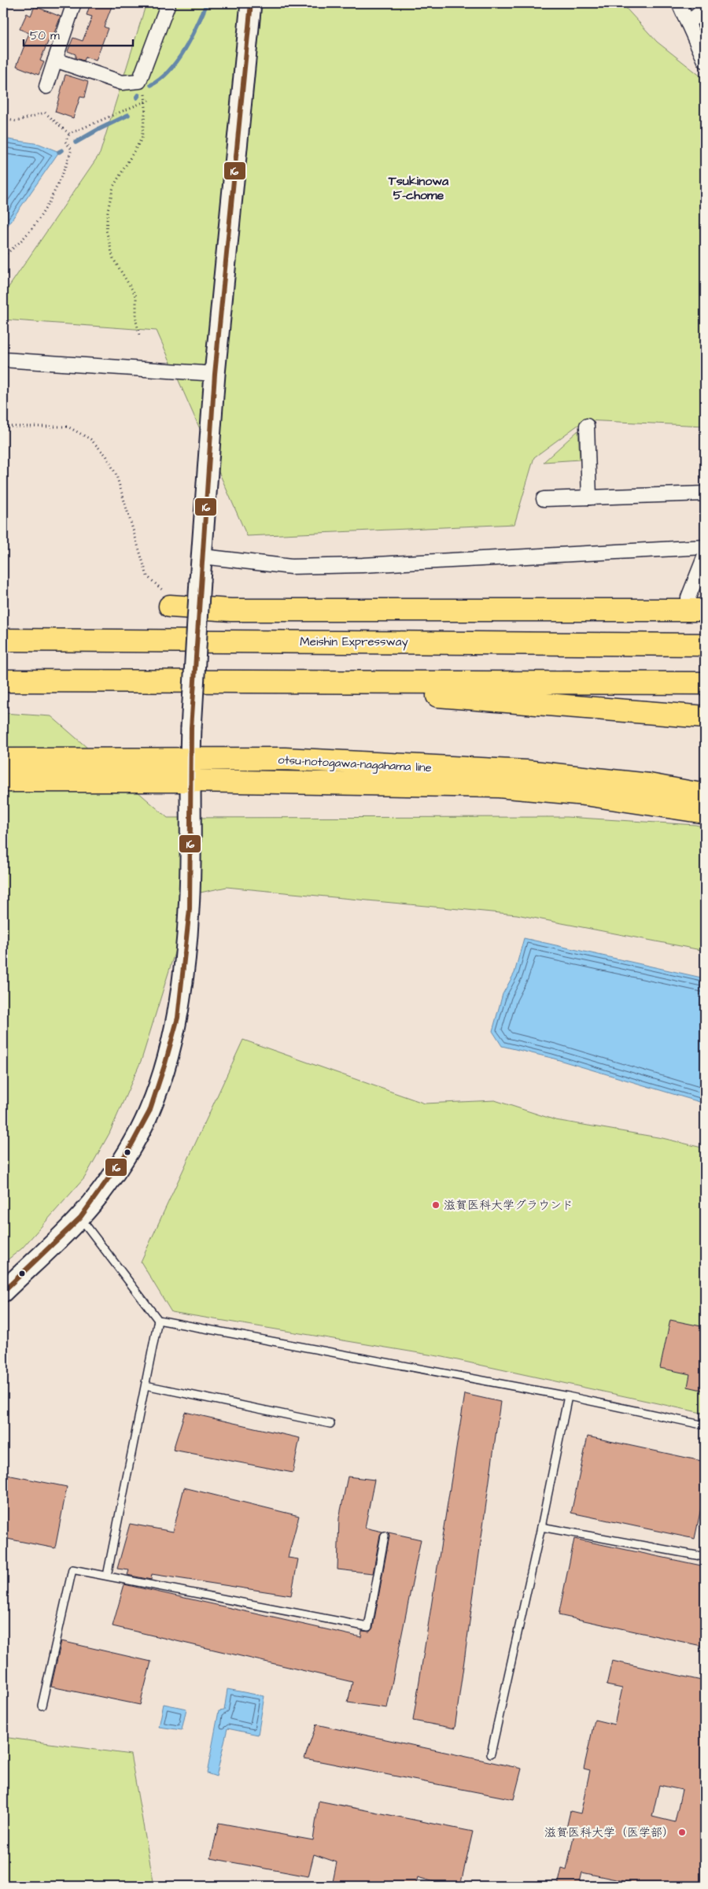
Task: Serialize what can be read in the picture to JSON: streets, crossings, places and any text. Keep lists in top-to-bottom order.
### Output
{
  "streets": {
    "main road": ["Meishin Expressway", "otsu-notogawa-nagahama line"]
  },
  "districts": ["Tsukinowa 5-chome"],
  "places": ["滋賀医科大学グラウンド", "滋賀医科大学（医学部）"],
  "lines": ["transit line 16"],
  "scale_bar": "50 m"
}
